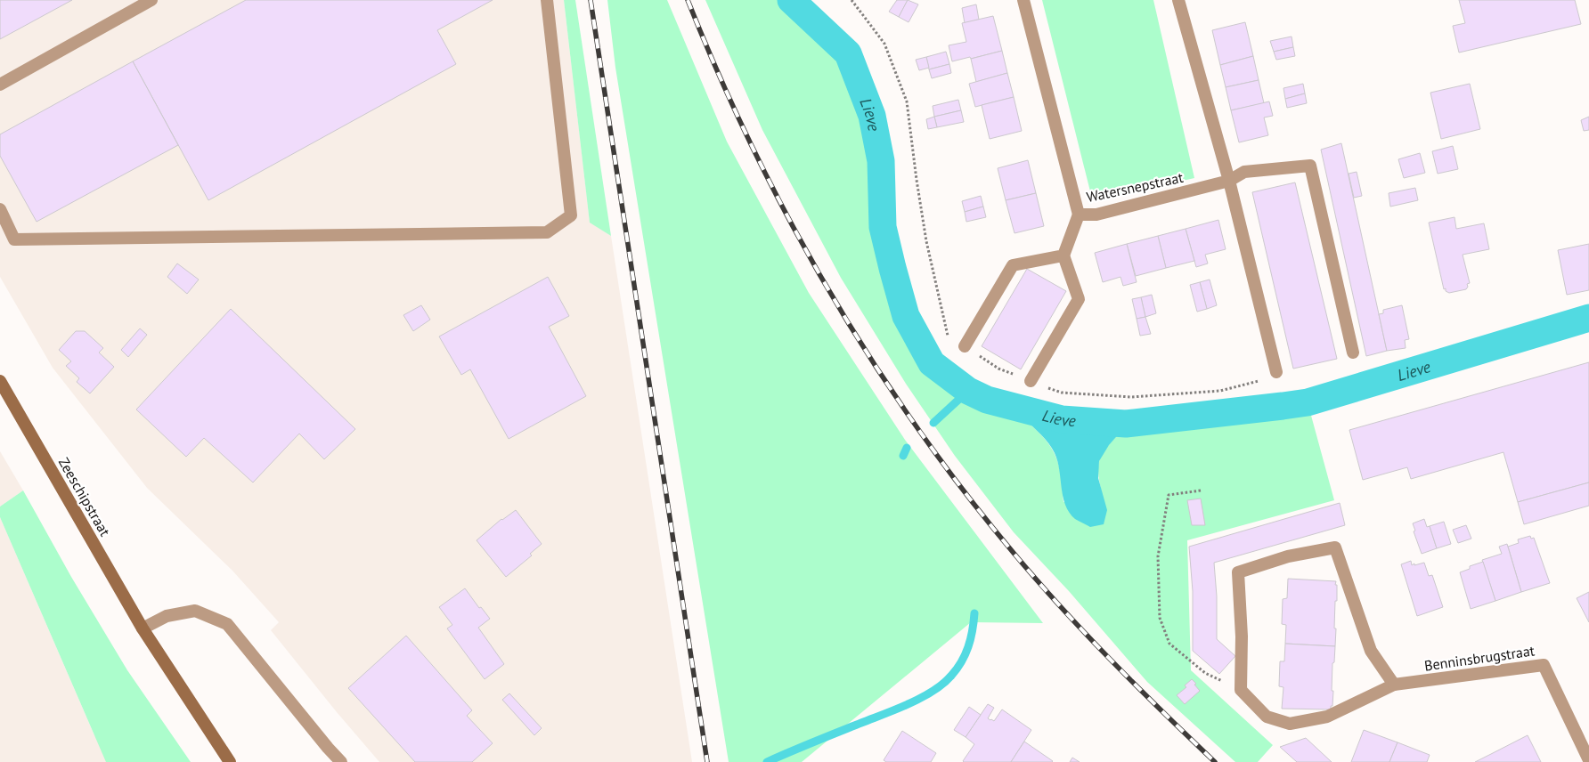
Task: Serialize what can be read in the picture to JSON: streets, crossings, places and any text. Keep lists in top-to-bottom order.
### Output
{
  "streets": {
    "main road": ["Zeeschipstraat"],
    "street": ["Watersnepstraat", "Benninsbrugstraat"]
  },
  "water": ["Lieve"]
}
